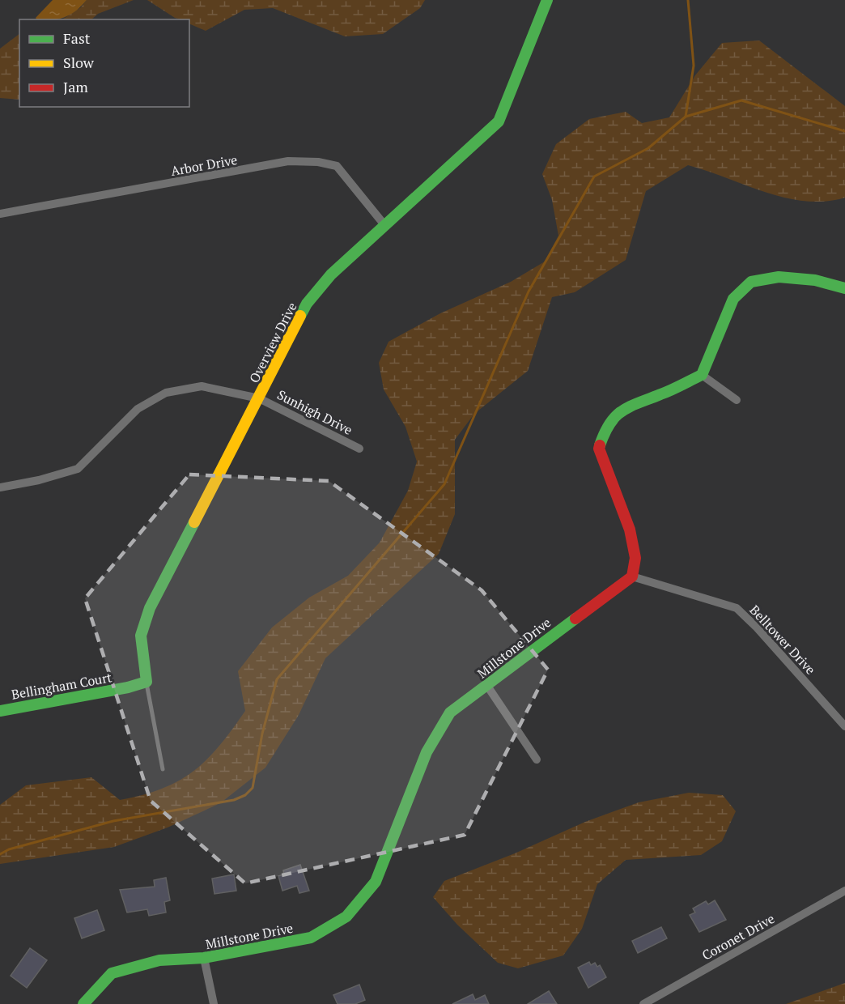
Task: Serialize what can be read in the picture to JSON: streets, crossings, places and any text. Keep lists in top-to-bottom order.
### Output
{
  "streets": {
    "street": [
      "Arbor Drive",
      "Overview Drive",
      "Sunhigh Drive",
      "Belltower Drive",
      "Millstone Drive",
      "Bellingham Court",
      "Coronet Drive"
    ]
  },
  "crossings": [
    ["Arbor Drive", "Overview Drive"],
    ["Overview Drive", "Sunhigh Drive"],
    ["Overview Drive", "Bellingham Court"],
    ["Belltower Drive", "Millstone Drive"]
  ],
  "legend": ["Fast", "Slow", "Jam"]
}
